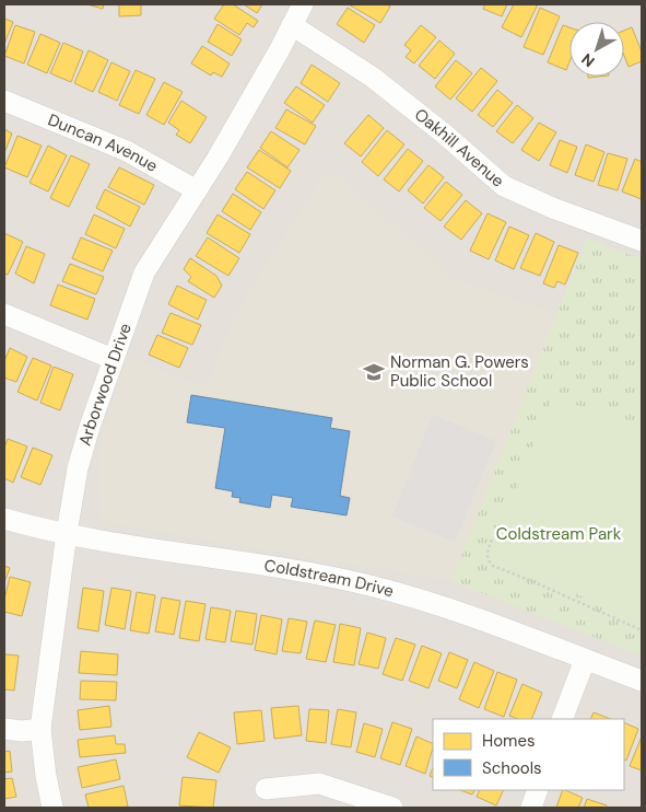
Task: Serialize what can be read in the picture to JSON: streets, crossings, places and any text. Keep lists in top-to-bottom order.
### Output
{
  "streets": {
    "street": [
      "Duncan Avenue",
      "Oakhill Avenue",
      "Arborwood Drive",
      "Coldstream Drive"
    ]
  },
  "crossings": [
    ["Duncan Avenue", "Arborwood Drive"],
    ["Oakhill Avenue", "Arborwood Drive"],
    ["Arborwood Drive", "Coldstream Drive"]
  ],
  "parks": ["Coldstream Park"],
  "places": {
    "school or university": ["Norman G. Powers Public School"]
  },
  "legend": ["Homes", "Schools"],
  "north": "bottom left"
}
